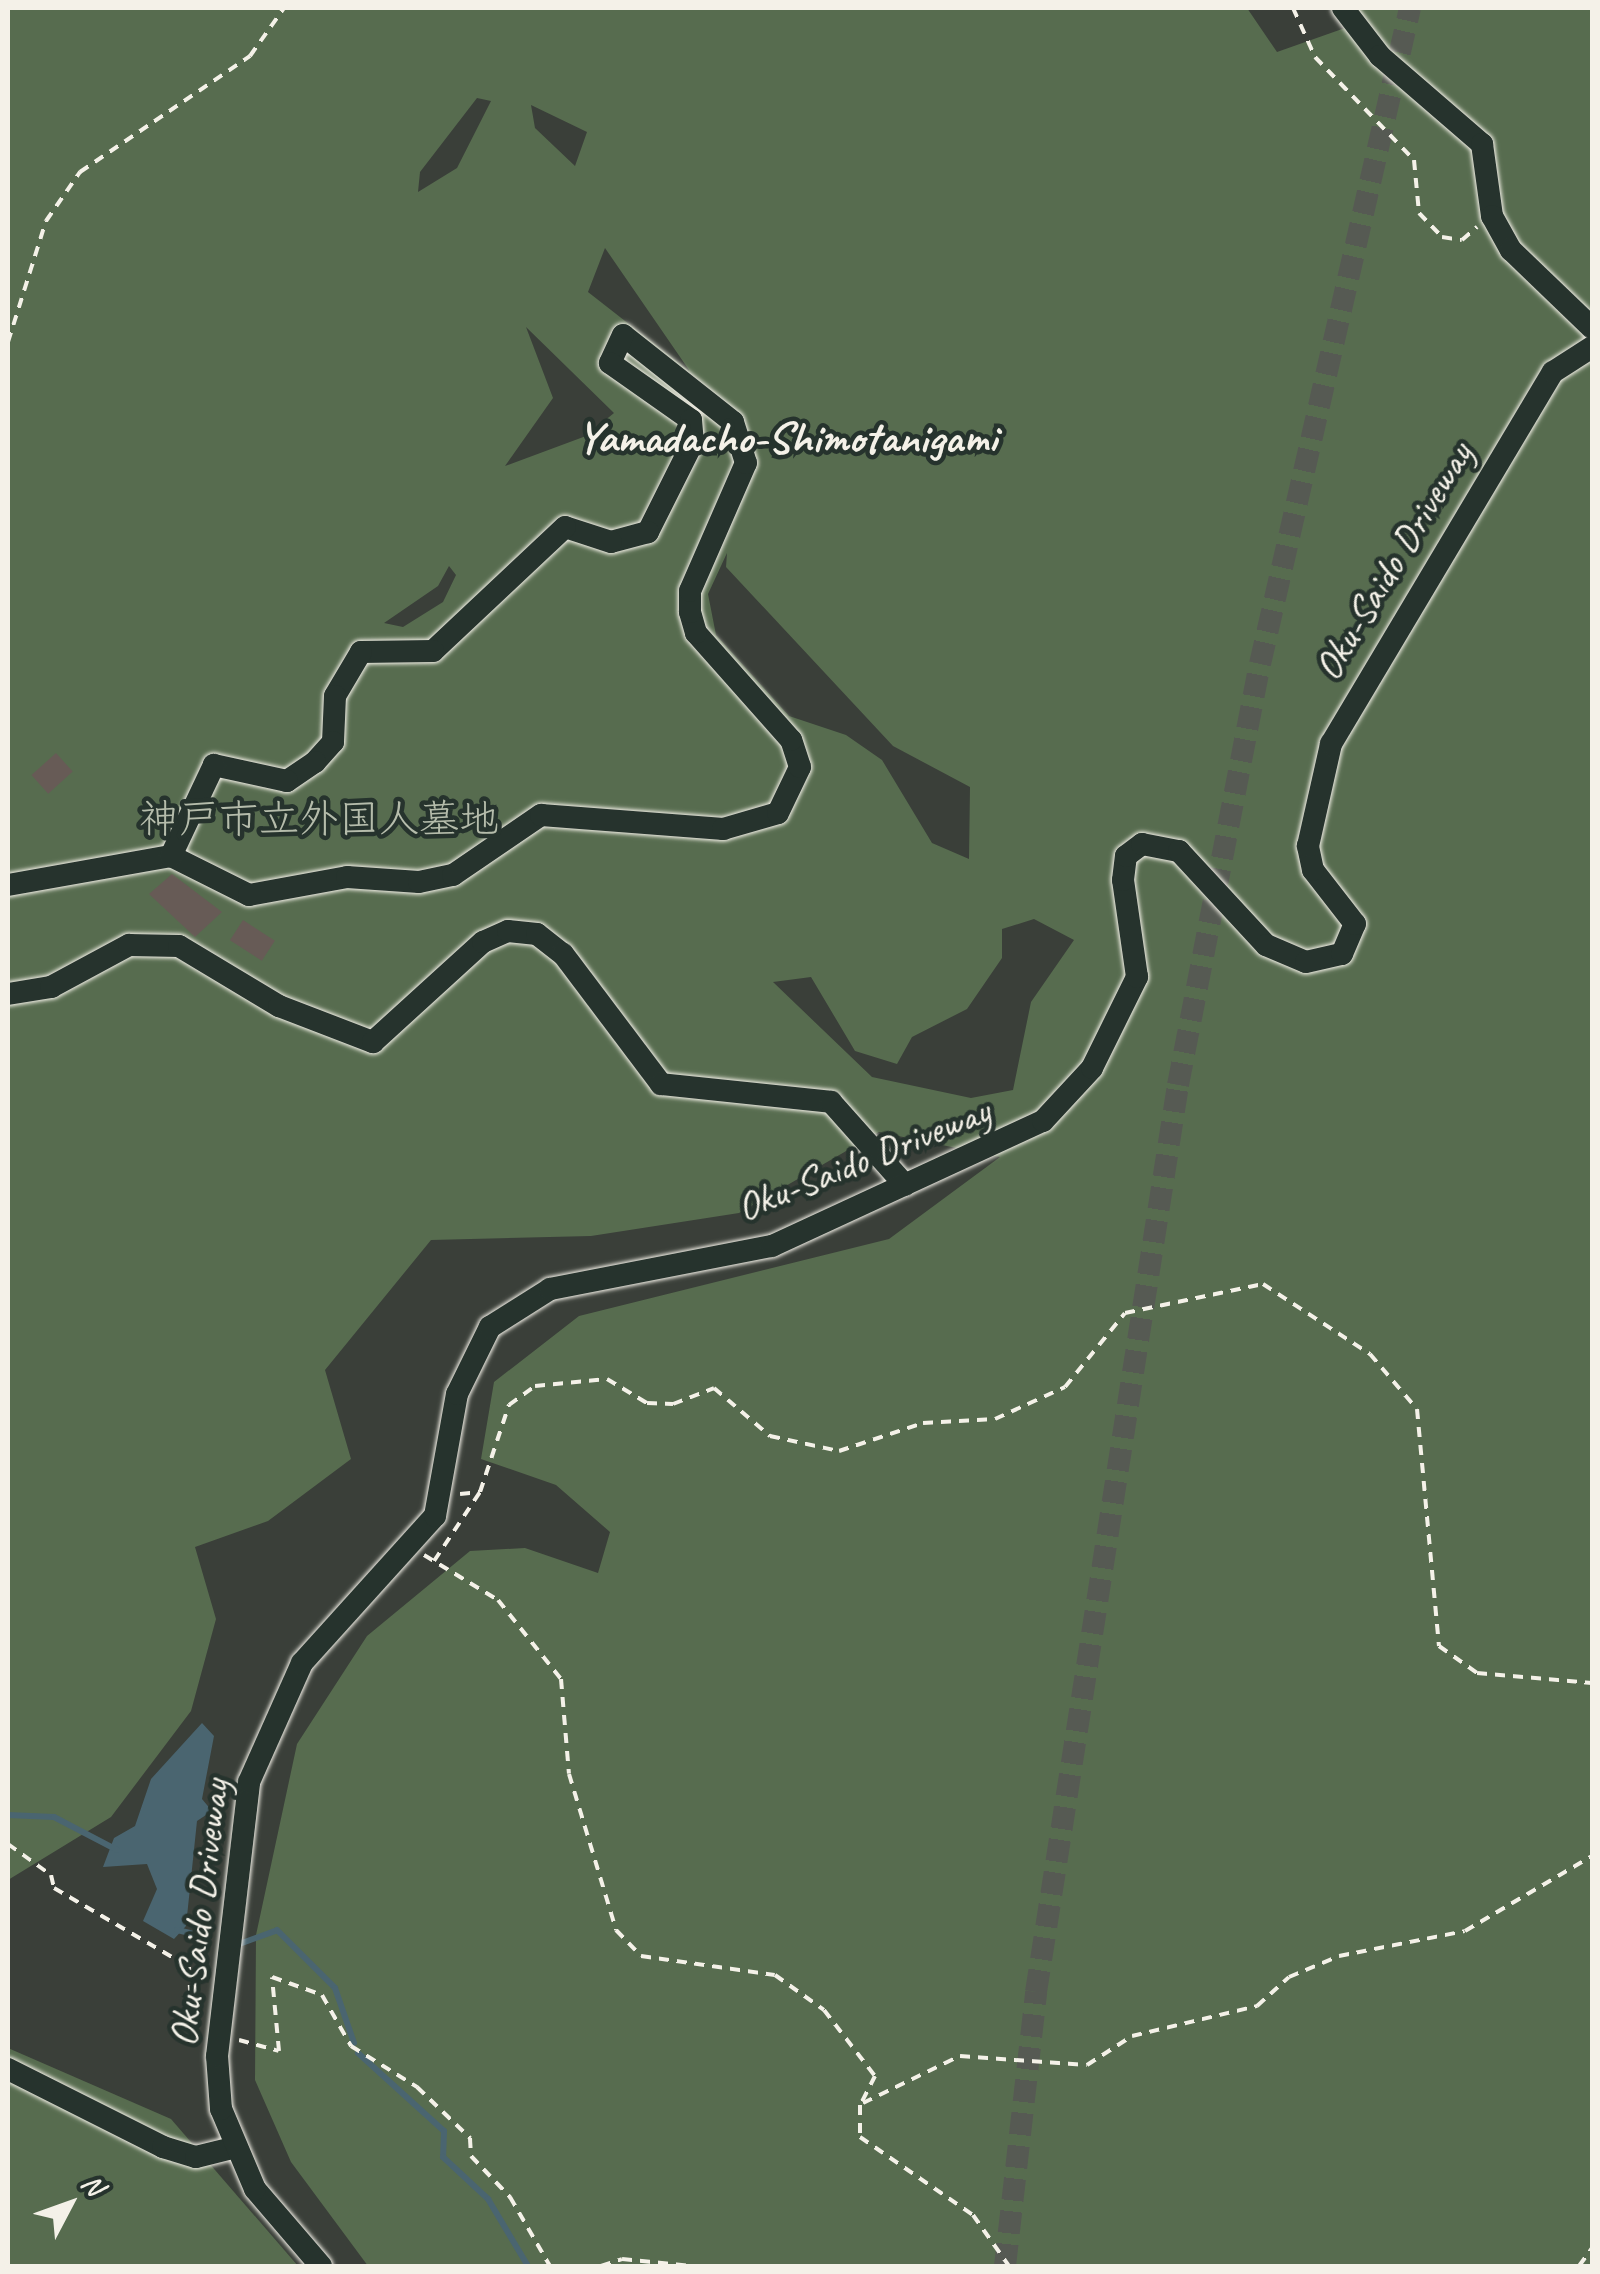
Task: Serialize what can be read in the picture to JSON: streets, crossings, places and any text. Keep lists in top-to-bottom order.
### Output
{
  "streets": {
    "street": ["Oku-Saido Driveway"]
  },
  "districts": ["Yamadacho-Shimotanigami"],
  "parks": ["神戸市立外国人墓地"],
  "north": "top right"
}
